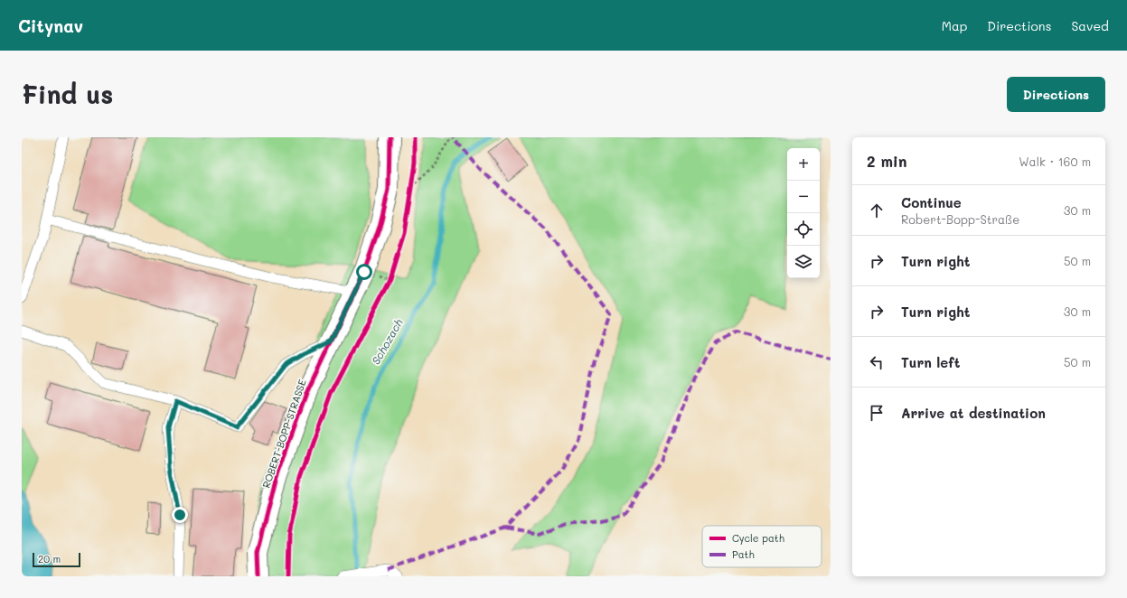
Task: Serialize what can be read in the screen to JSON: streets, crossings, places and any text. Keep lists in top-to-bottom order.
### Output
{
  "streets": {
    "street": ["ROBERT-BOPP-STRASSE"]
  },
  "water": ["Schozach"],
  "legend": ["Cycle path", "Path"],
  "scale_bar": "20 m",
  "page": {
    "header": "Citynav",
    "nav": ["Map", "Directions", "Saved"],
    "buttons": "Directions",
    "title": "Find us",
    "heading": ["2 min", "Walk · 160 m"],
    "map_buttons": ["+", "−"],
    "list": [
      ["Continue", "Robert-Bopp-Straße", "30 m"],
      ["Turn right", "50 m"],
      ["Turn right", "30 m"],
      ["Turn left", "50 m"],
      "Arrive at destination"
    ],
    "scale": "20 m"
  }
}
